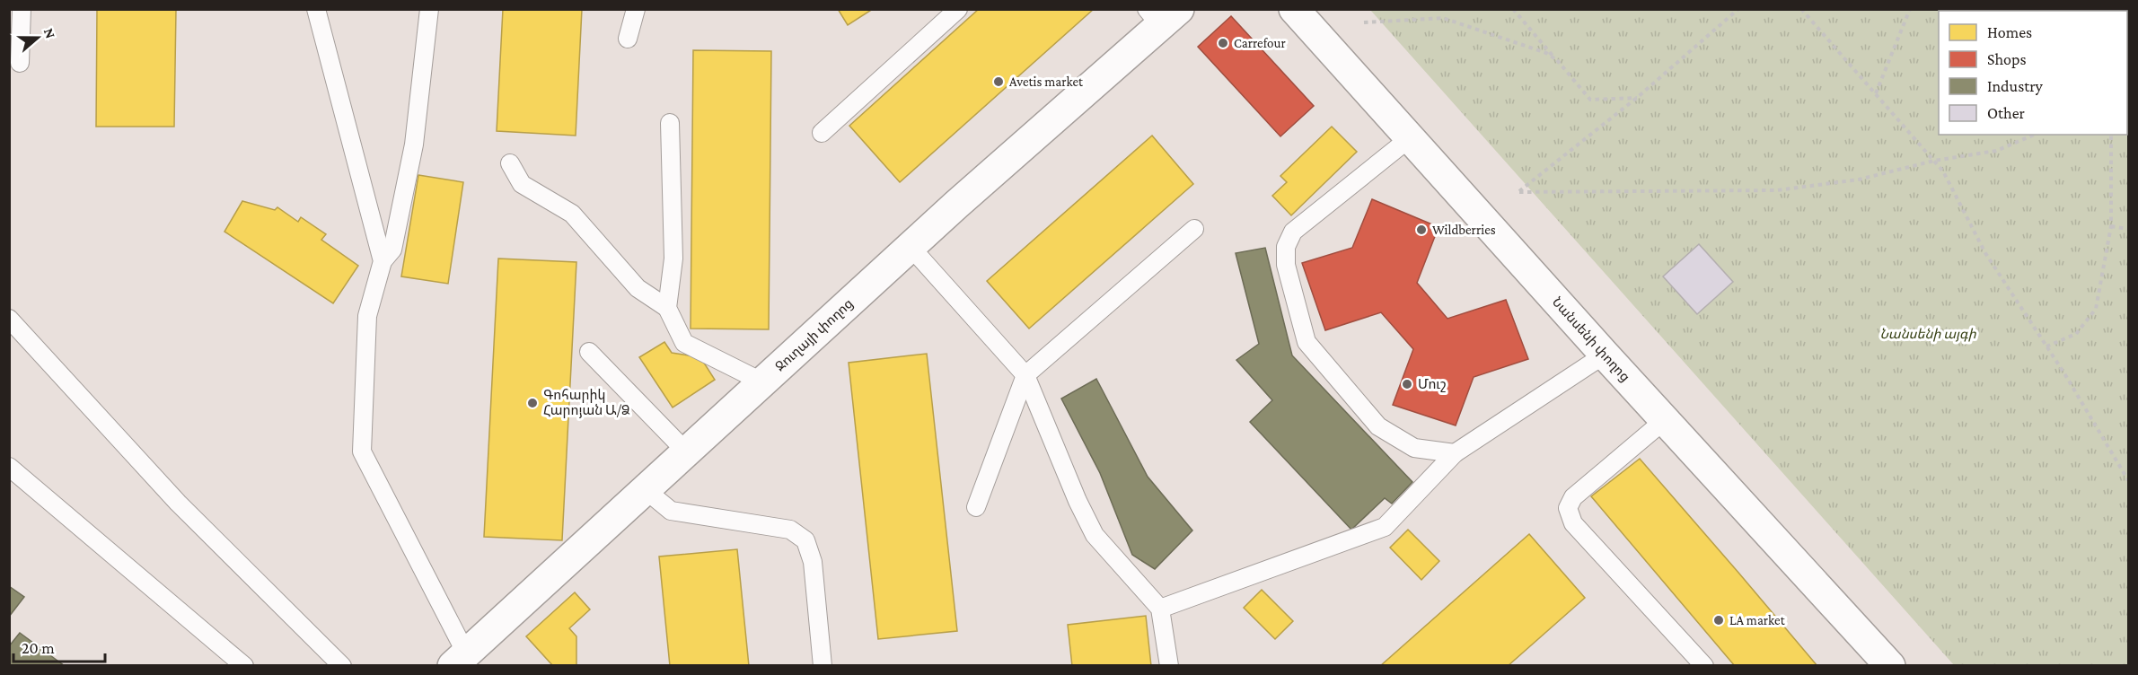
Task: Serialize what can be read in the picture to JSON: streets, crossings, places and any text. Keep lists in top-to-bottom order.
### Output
{
  "streets": {
    "street": ["Ջուղայի փողոց", "Նանսենի փողոց"]
  },
  "parks": ["Նանսենի այգի"],
  "places": [
    "Carrefour",
    "Avetis market",
    "Wildberries",
    "Մուշ",
    "Գոհարիկ Հարոյան Ա/Ձ",
    "LA market"
  ],
  "legend": [
    "Homes",
    "Shops",
    "Industry",
    "Other"
  ],
  "scale_bar": "20 m",
  "north": "right"
}
